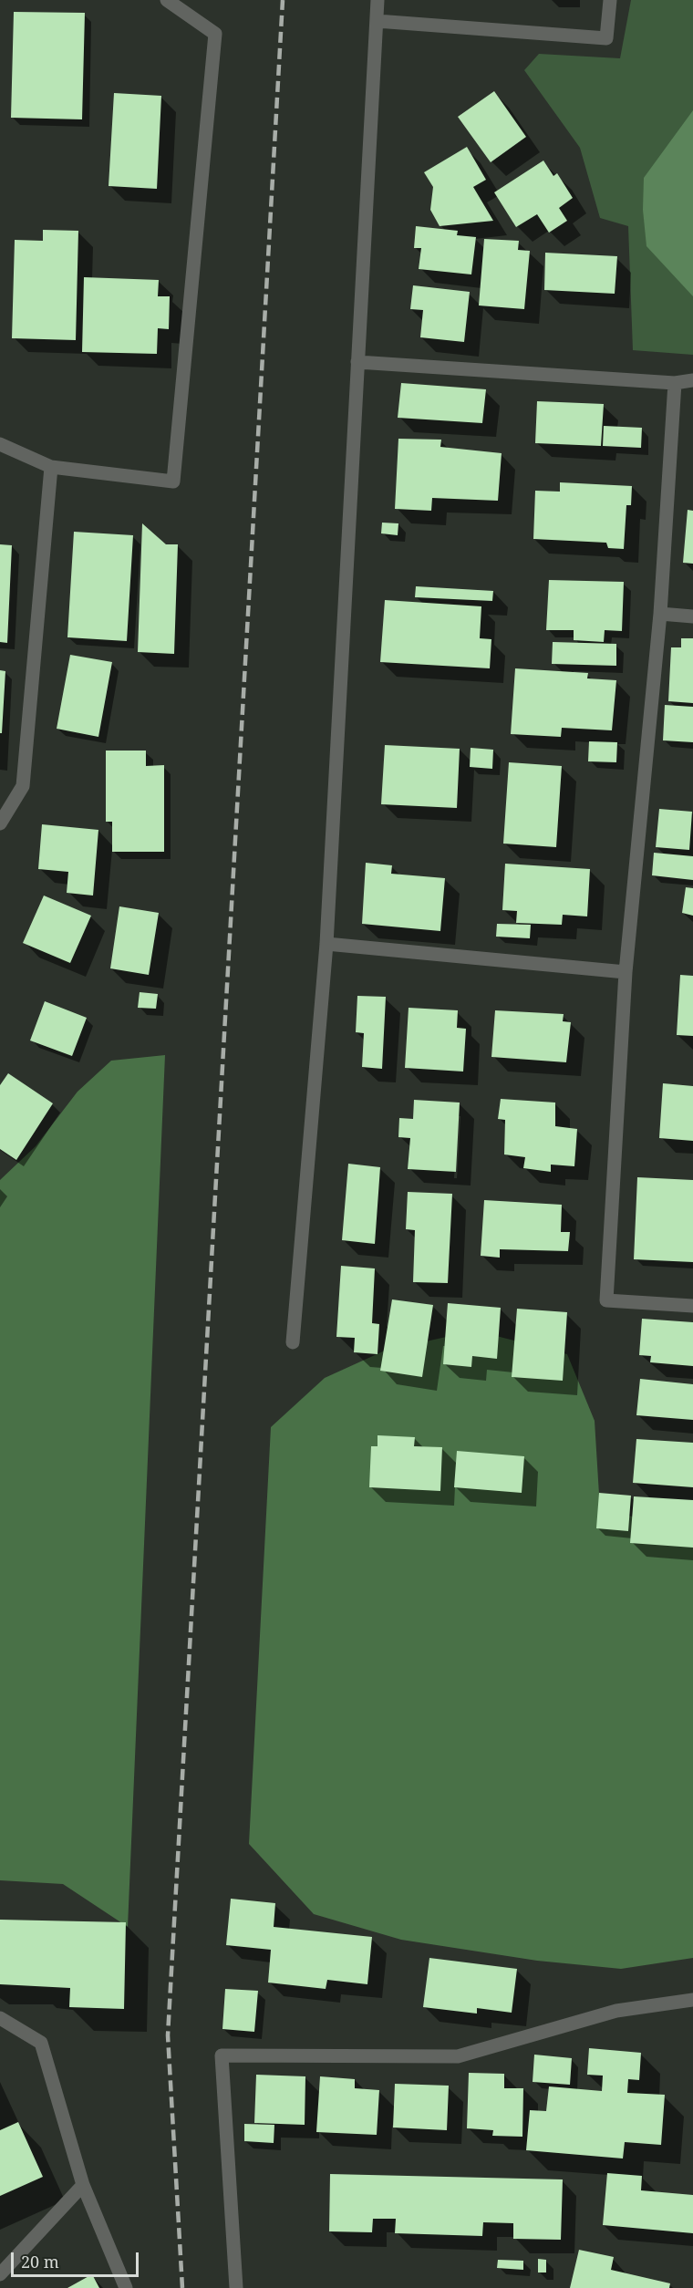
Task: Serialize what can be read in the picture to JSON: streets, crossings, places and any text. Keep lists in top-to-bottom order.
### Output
{
  "scale_bar": "20 m"
}
